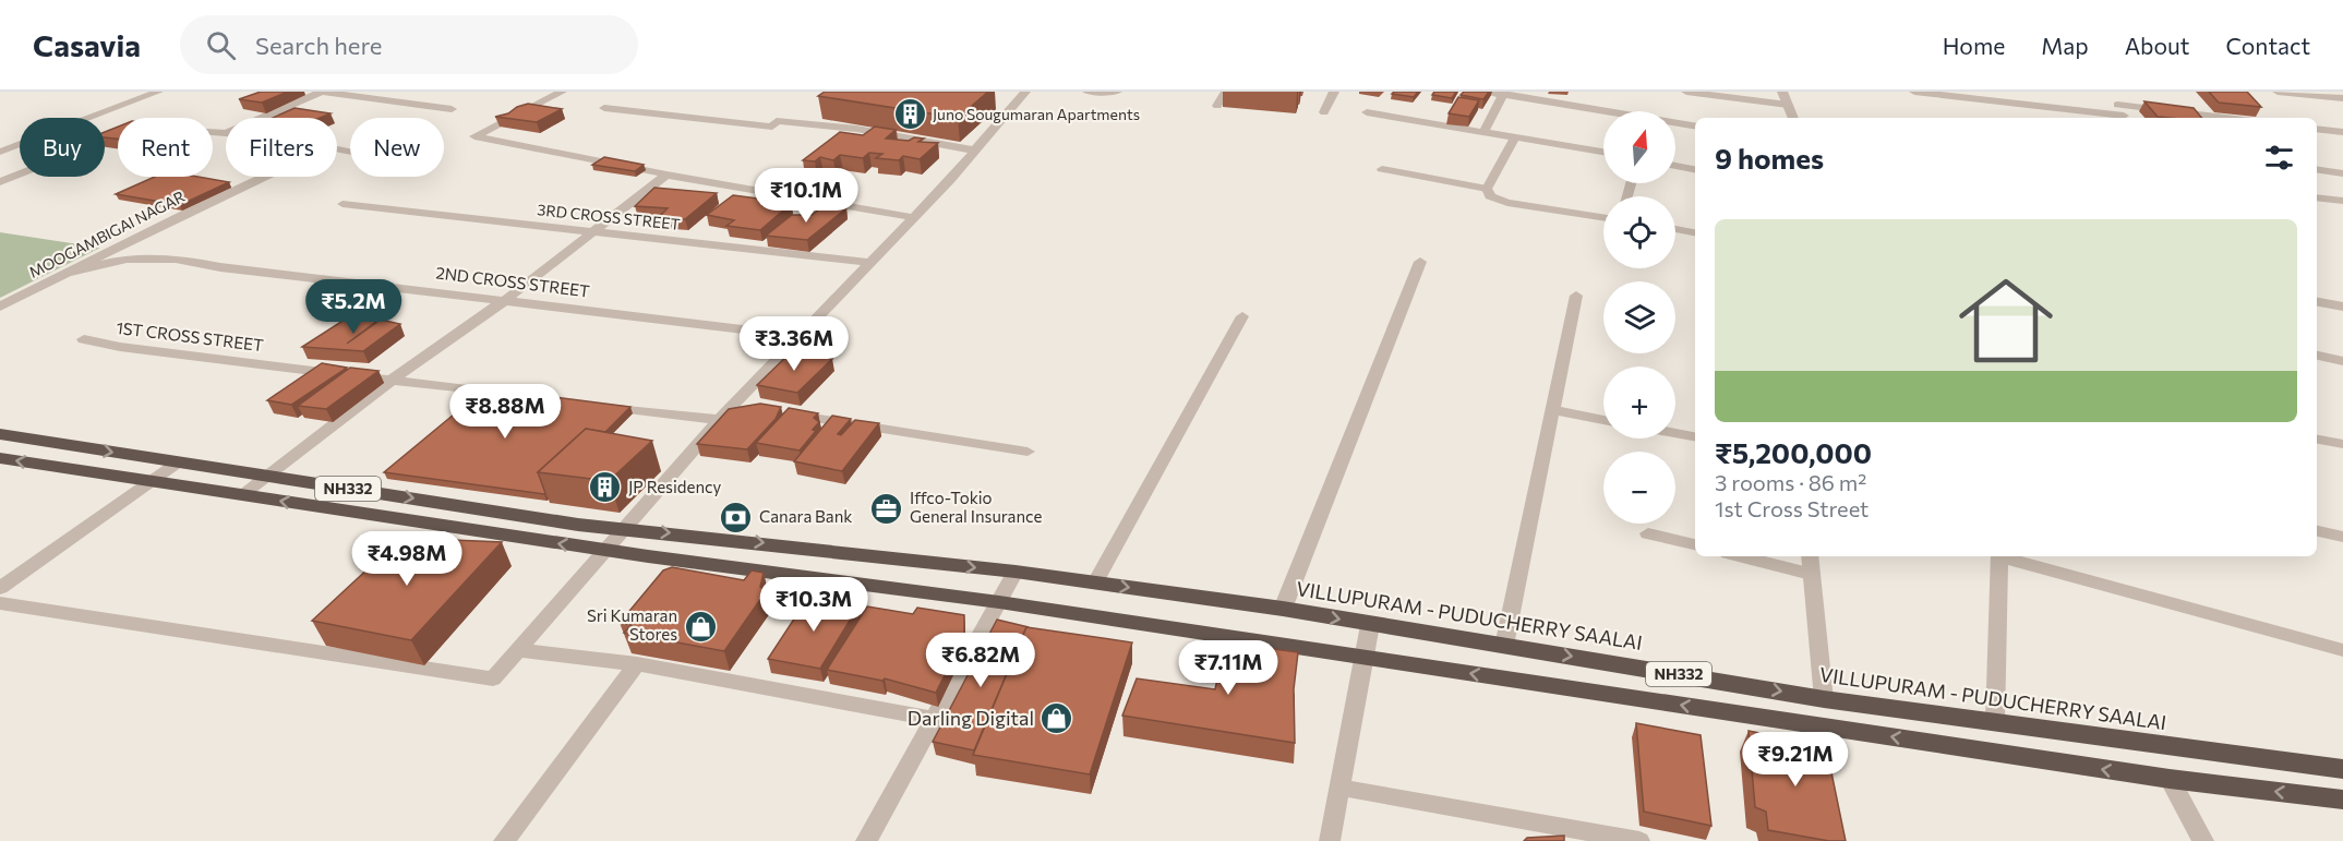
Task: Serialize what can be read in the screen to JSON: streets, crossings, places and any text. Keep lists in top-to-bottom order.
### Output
{
  "streets": {
    "highway": ["NH332", "VILLUPURAM - PUDUCHERRY SAALAI"],
    "street": [
      "3RD CROSS STREET",
      "MOOGAMBIGAI NAGAR",
      "2ND CROSS STREET",
      "1ST CROSS STREET"
    ]
  },
  "crossings": [
    ["MOOGAMBIGAI NAGAR", "2ND CROSS STREET"],
    ["NH332", "VILLUPURAM - PUDUCHERRY SAALAI"]
  ],
  "places": {
    "building": ["Juno Sougumaran Apartments", "JP Residency"],
    "office": ["Iffco-Tokio General Insurance"],
    "bank": ["Canara Bank"],
    "shop": ["Sri Kumaran Stores", "Darling Digital"]
  },
  "north": "top",
  "page": {
    "header": "Casavia",
    "search": "Search here",
    "nav": [
      "Home",
      "Map",
      "About",
      "Contact"
    ],
    "map_buttons": ["+", "−"],
    "chip": [
      "Buy",
      "Rent",
      "Filters",
      "New"
    ],
    "heading": "9 homes",
    "price": [
      "₹10.1M",
      "₹5.2M",
      "₹3.36M",
      "₹8.88M",
      "₹4.98M",
      "₹10.3M",
      "₹6.82M",
      "₹7.11M",
      "₹9.21M"
    ],
    "list": [
      {
        "name": "₹5,200,000",
        "note": "3 rooms · 86 m² · 1st Cross Street"
      }
    ]
  }
}
